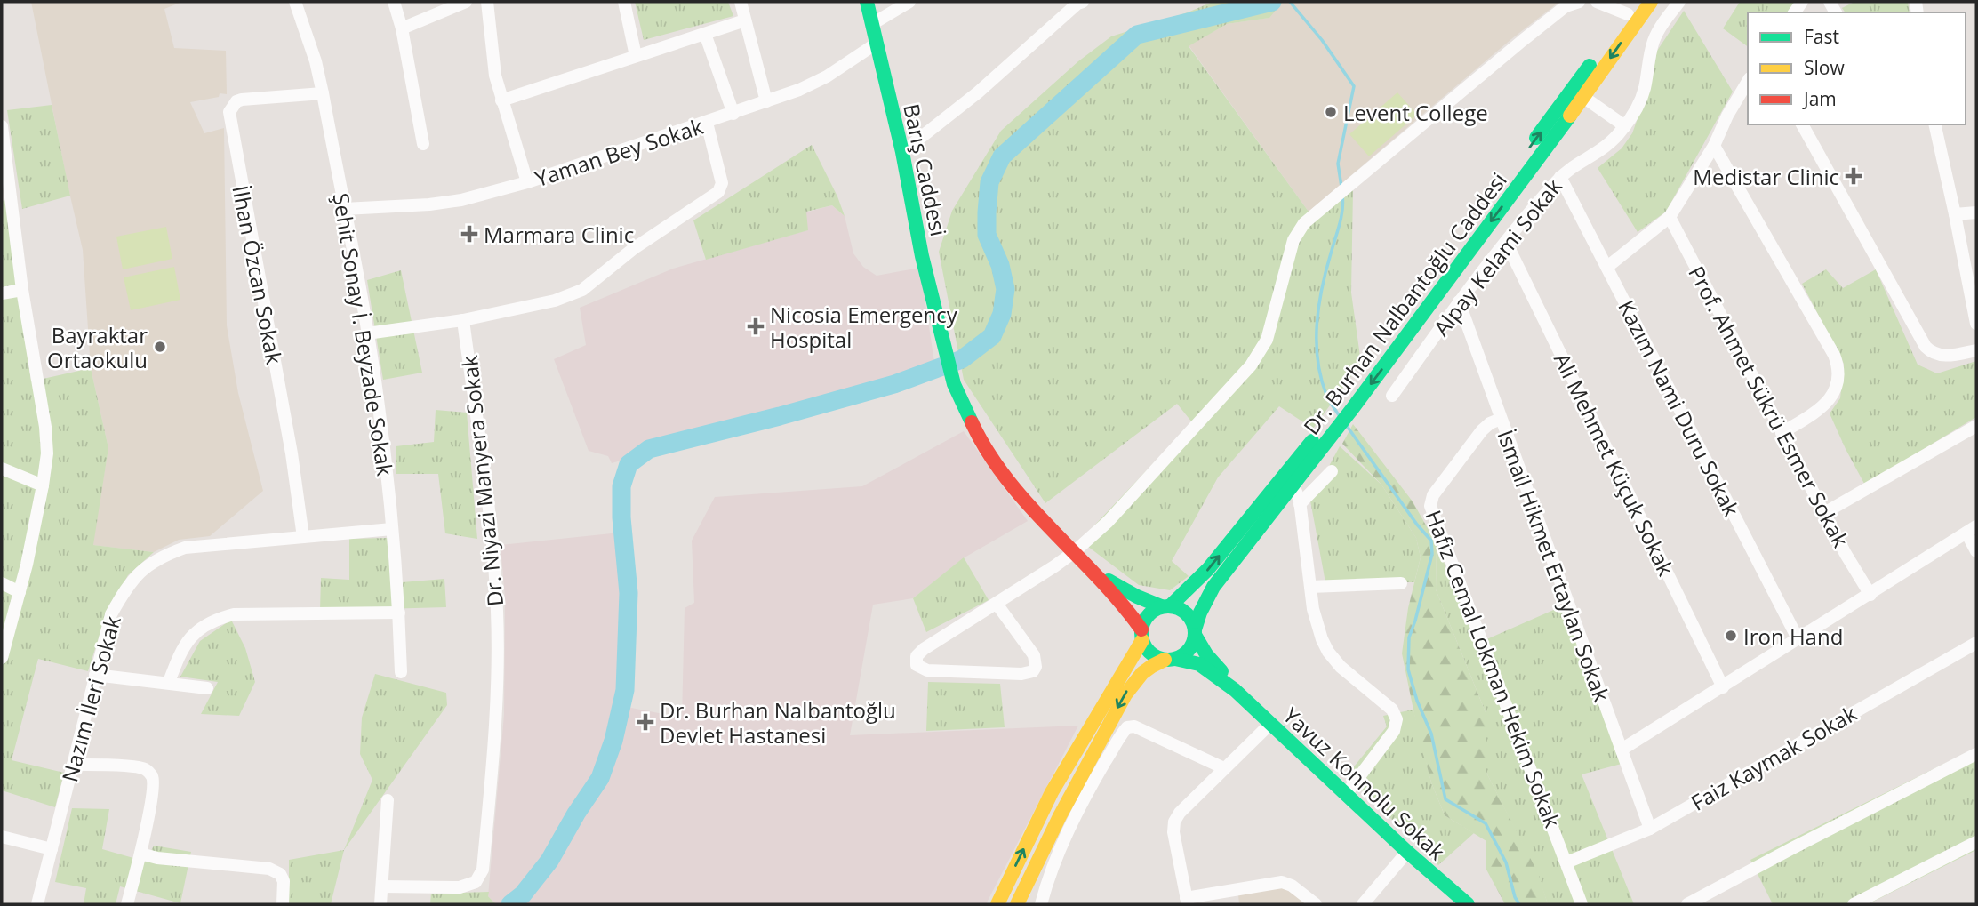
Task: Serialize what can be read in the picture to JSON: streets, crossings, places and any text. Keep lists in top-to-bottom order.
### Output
{
  "streets": {
    "main road": ["Barış Caddesi", "Dr. Burhan Nalbantoğlu Caddesi", "Yavuz Konnolu Sokak"],
    "street": [
      "Yaman Bey Sokak",
      "Alpay Kelami Sokak",
      "İlhan Özcan Sokak",
      "Şehit Sonay İ. Beyzade Sokak",
      "Prof. Ahmet Sükrü Esmer Sokak",
      "Kazım Nami Duru Sokak",
      "Ali Mehmet Küçuk Sokak",
      "Dr. Niyazi Manyera Sokak",
      "İsmail Hikmet Ertaylan Sokak",
      "Hafiz Cemal Lokman Hekim Sokak",
      "Nazım İleri Sokak",
      "Faiz Kaymak Sokak"
    ]
  },
  "crossings": [
    ["Yaman Bey Sokak", "Barış Caddesi"],
    ["Yaman Bey Sokak", "Şehit Sonay İ. Beyzade Sokak"],
    ["Alpay Kelami Sokak", "Kazım Nami Duru Sokak"],
    ["Alpay Kelami Sokak", "Ali Mehmet Küçuk Sokak"],
    ["Alpay Kelami Sokak", "İsmail Hikmet Ertaylan Sokak"],
    ["İlhan Özcan Sokak", "Şehit Sonay İ. Beyzade Sokak"],
    ["İlhan Özcan Sokak", "Nazım İleri Sokak"],
    ["Dr. Burhan Nalbantoğlu Caddesi", "Yavuz Konnolu Sokak"],
    ["Şehit Sonay İ. Beyzade Sokak", "Nazım İleri Sokak"],
    ["İsmail Hikmet Ertaylan Sokak", "Hafiz Cemal Lokman Hekim Sokak"],
    ["İsmail Hikmet Ertaylan Sokak", "Faiz Kaymak Sokak"],
    ["Hafiz Cemal Lokman Hekim Sokak", "Faiz Kaymak Sokak"]
  ],
  "places": {
    "other": ["Levent College", "Bayraktar Ortaokulu", "Iron Hand"],
    "health": [
      "Medistar Clinic",
      "Marmara Clinic",
      "Nicosia Emergency Hospital",
      "Dr. Burhan Nalbantoğlu Devlet Hastanesi"
    ]
  },
  "legend": ["Fast", "Slow", "Jam"]
}
